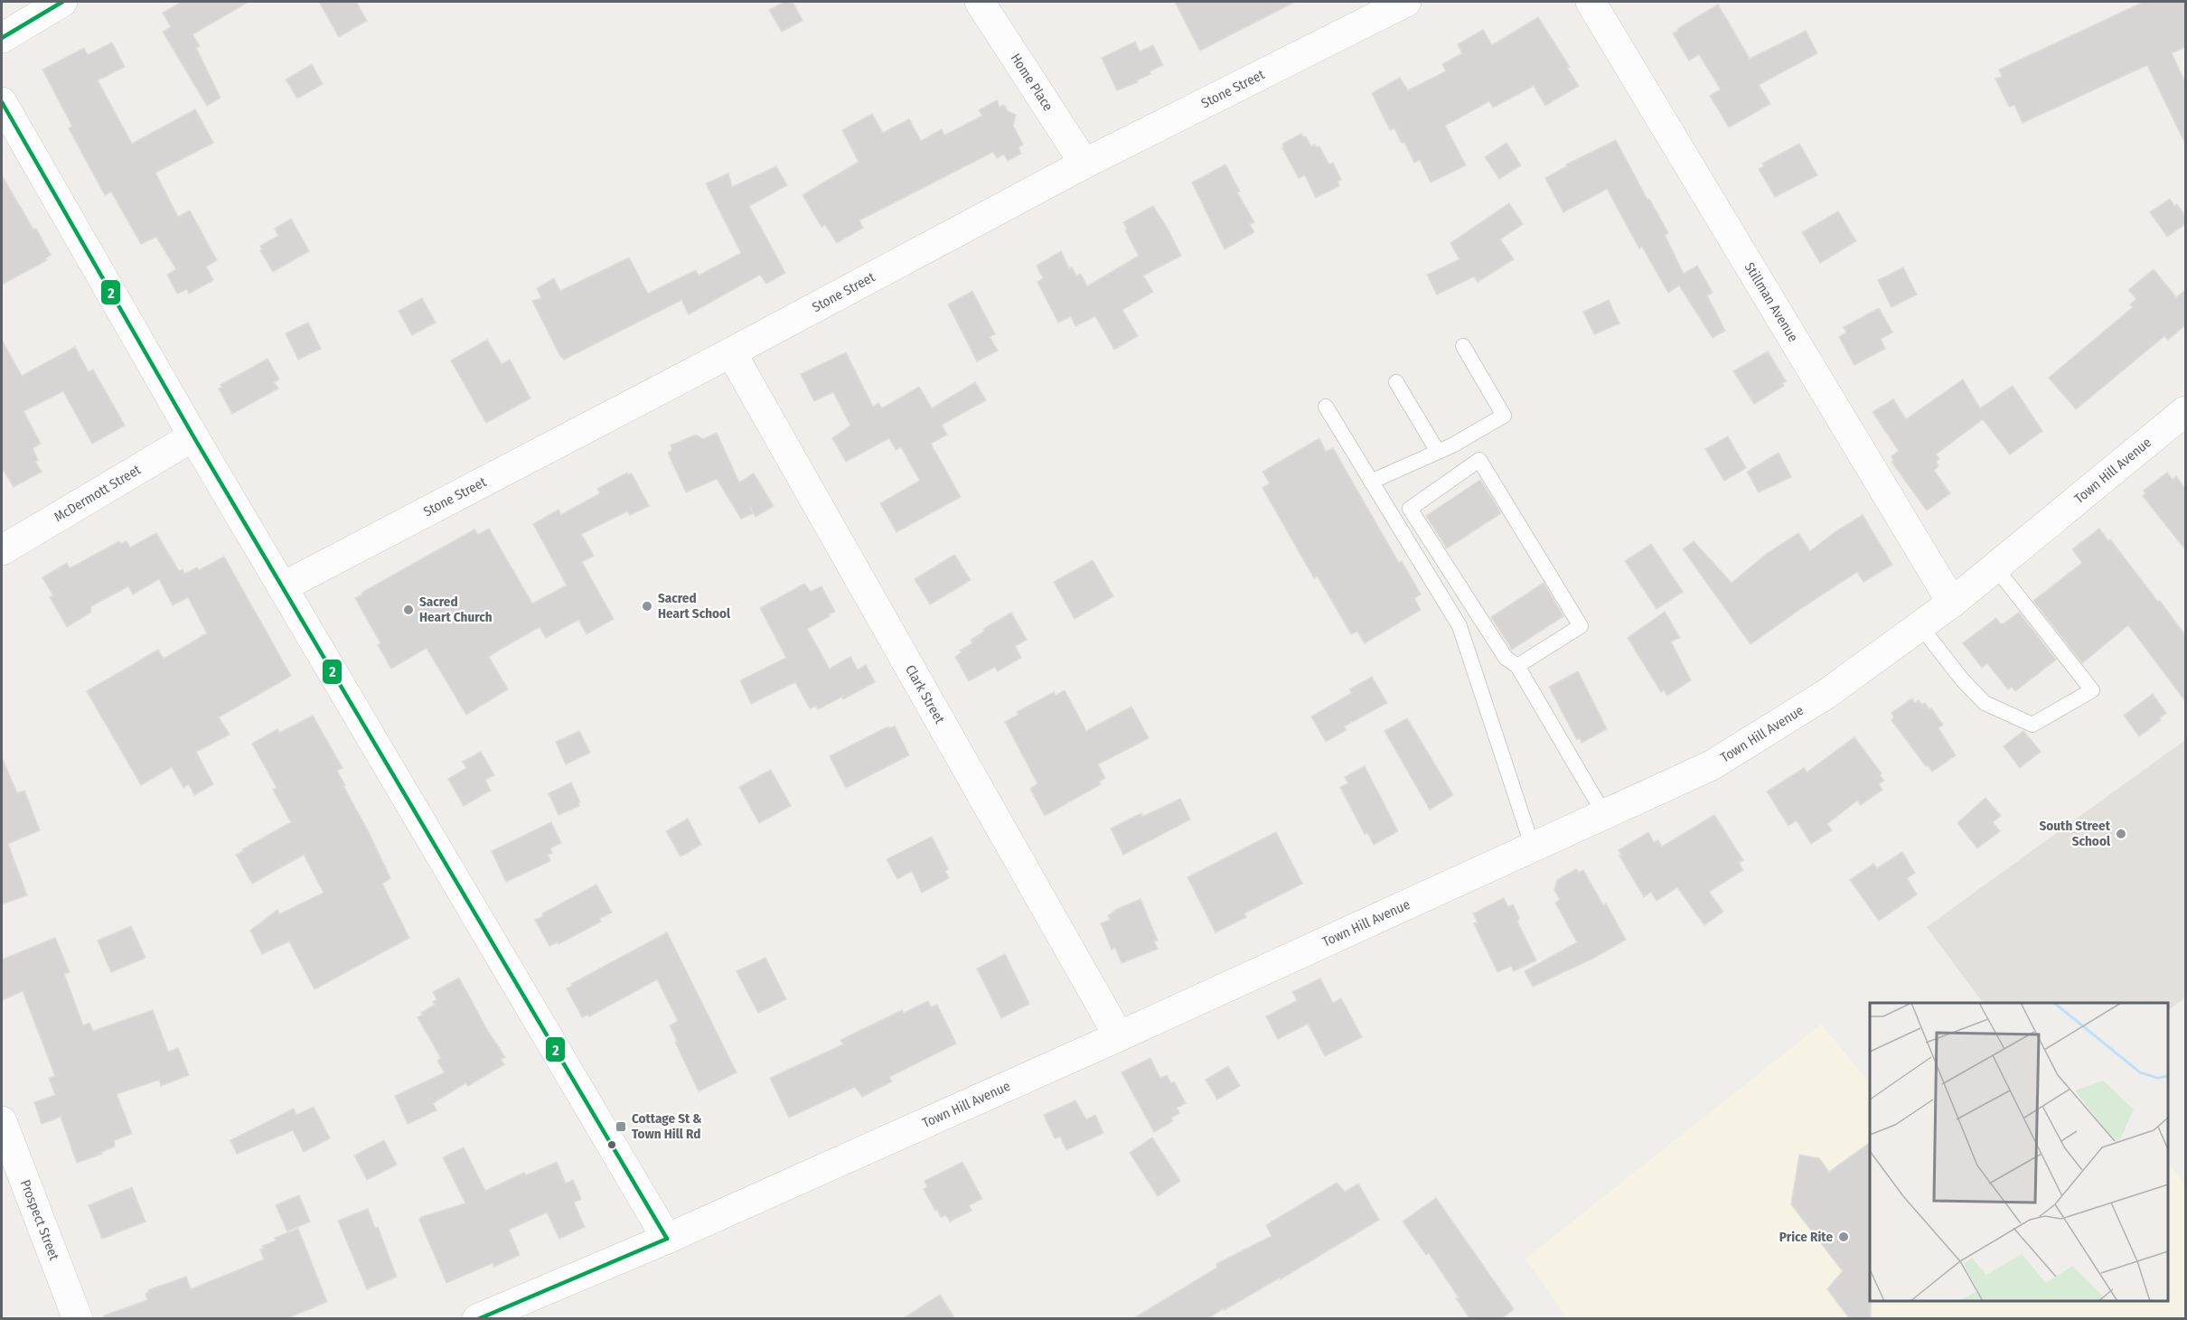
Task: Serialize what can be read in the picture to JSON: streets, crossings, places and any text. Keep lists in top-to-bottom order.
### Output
{
  "streets": {
    "street": [
      "Home Place",
      "Stone Street",
      "Stillman Avenue",
      "Town Hill Avenue",
      "McDermott Street",
      "Clark Street",
      "Prospect Street"
    ]
  },
  "crossings": [
    ["Home Place", "Stone Street"],
    ["Stone Street", "Clark Street"],
    ["Stillman Avenue", "Town Hill Avenue"],
    ["Town Hill Avenue", "Clark Street"]
  ],
  "places": {
    "other": [
      "Sacred Heart School",
      "Sacred Heart Church",
      "South Street School",
      "Price Rite"
    ],
    "transit": ["Cottage St & Town Hill Rd"]
  },
  "lines": ["transit line 2"]
}
